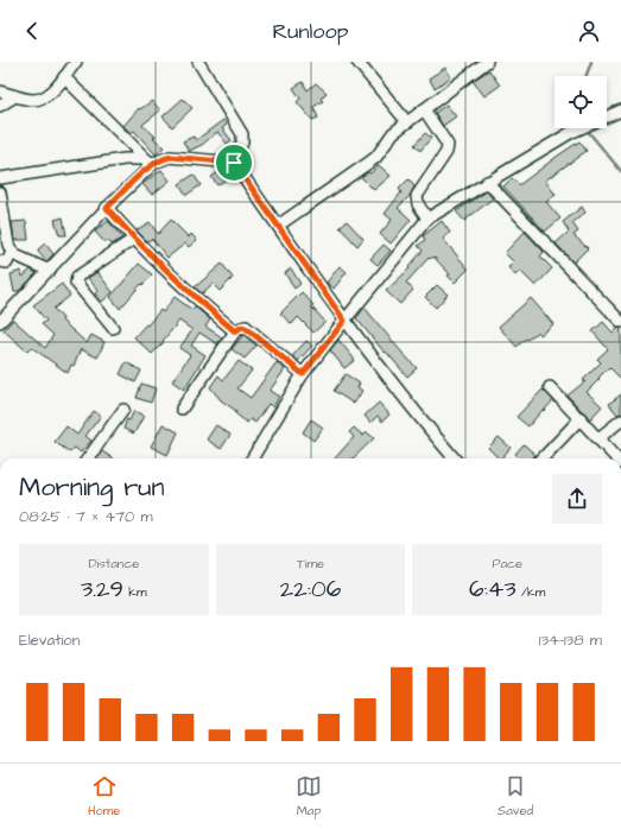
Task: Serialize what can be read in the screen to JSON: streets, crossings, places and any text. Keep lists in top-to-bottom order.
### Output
{
  "page": {
    "header": "Runloop",
    "heading": ["Morning run", "08:25 · 7 × 470 m"],
    "stats": [
      ["Distance", "3.29 km"],
      ["Time", "22:06"],
      ["Pace", "6:43 /km"]
    ],
    "chart": ["Elevation", "134–138 m"],
    "tabs": ["Home", "Map", "Saved"]
  }
}
